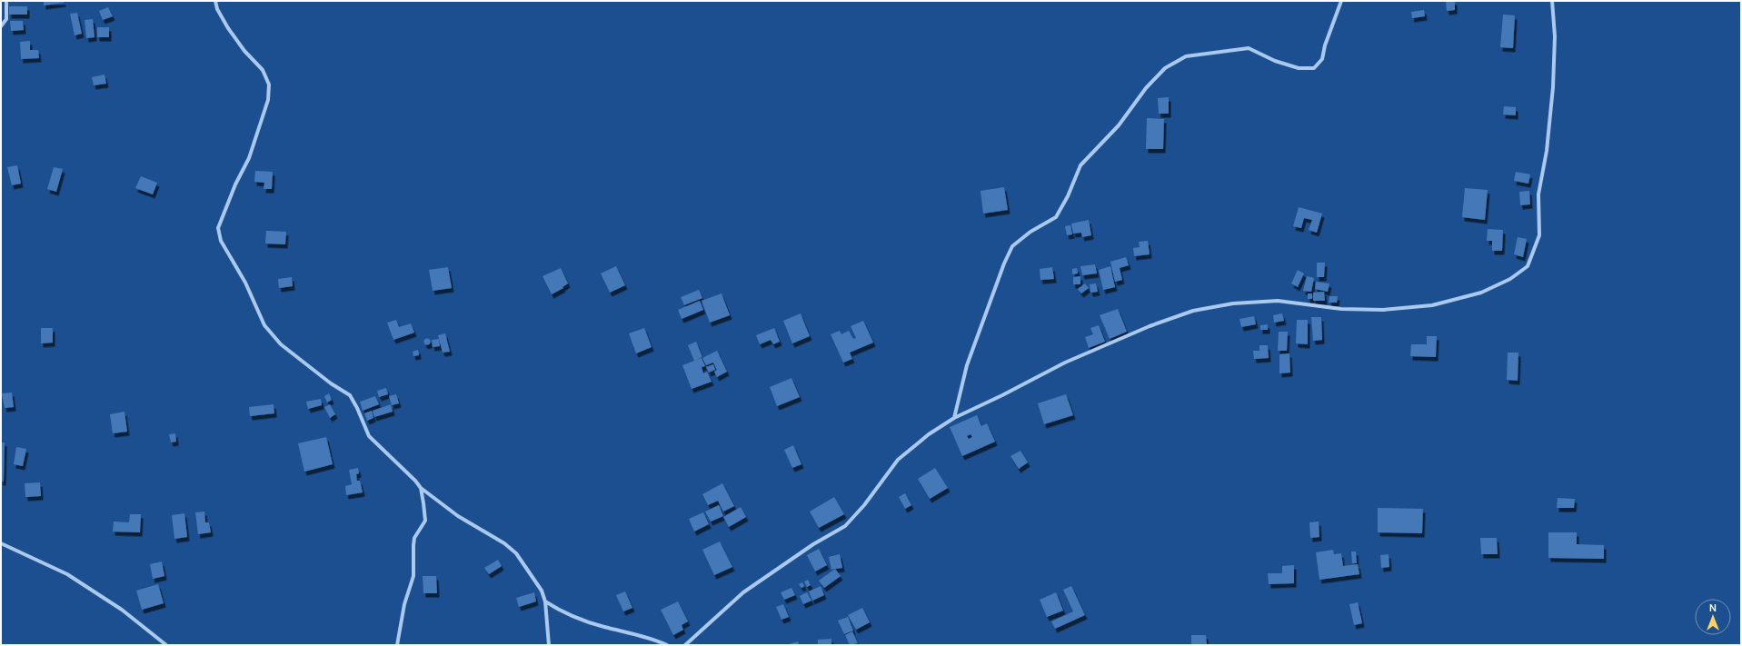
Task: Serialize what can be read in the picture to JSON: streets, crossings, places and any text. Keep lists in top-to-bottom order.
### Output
{
  "north": "top"
}
